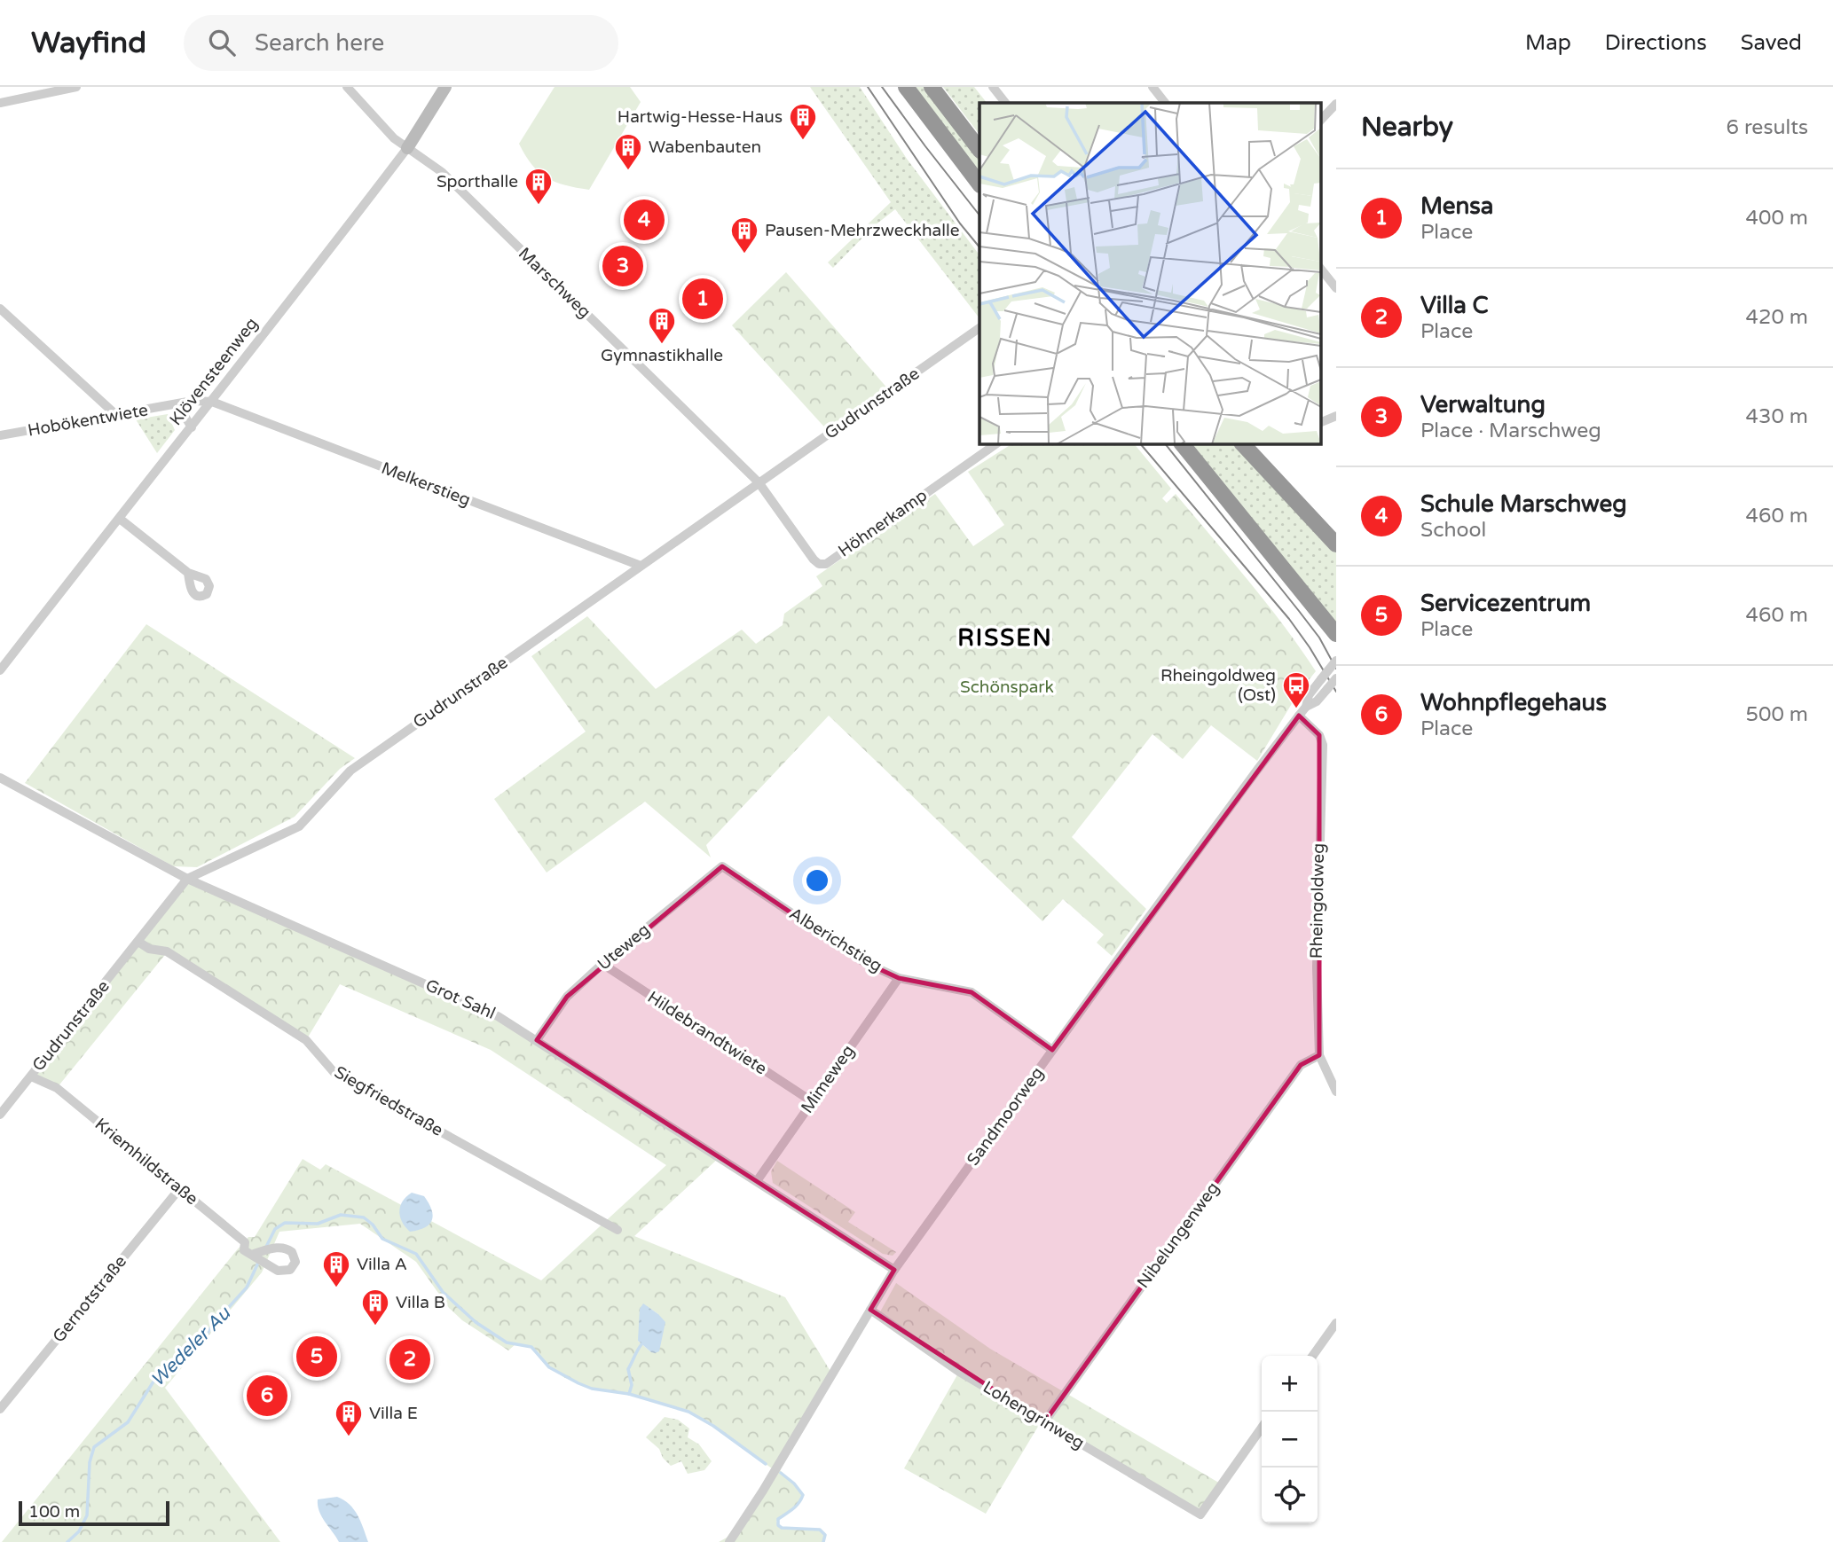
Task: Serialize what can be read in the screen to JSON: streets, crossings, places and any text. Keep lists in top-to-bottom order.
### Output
{
  "streets": {
    "street": [
      "Marschweg",
      "Klövensteenweg",
      "Gudrunstraße",
      "Hobökentwiete",
      "Melkerstieg",
      "Höhnerkamp",
      "Rheingoldweg",
      "Alberichstieg",
      "Uteweg",
      "Grot Sahl",
      "Hildebrandtwiete",
      "Mimeweg",
      "Siegfriedstraße",
      "Sandmoorweg",
      "Kriemhildstraße",
      "Nibelungenweg",
      "Gernotstraße",
      "Lohengrinweg"
    ]
  },
  "crossings": [
    ["Marschweg", "Klövensteenweg"],
    ["Marschweg", "Gudrunstraße"],
    ["Marschweg", "Höhnerkamp"],
    ["Klövensteenweg", "Hobökentwiete"],
    ["Klövensteenweg", "Melkerstieg"],
    ["Gudrunstraße", "Melkerstieg"],
    ["Gudrunstraße", "Höhnerkamp"],
    ["Gudrunstraße", "Grot Sahl"],
    ["Gudrunstraße", "Siegfriedstraße"],
    ["Gudrunstraße", "Kriemhildstraße"],
    ["Hobökentwiete", "Melkerstieg"],
    ["Rheingoldweg", "Sandmoorweg"],
    ["Rheingoldweg", "Nibelungenweg"],
    ["Alberichstieg", "Uteweg"],
    ["Alberichstieg", "Mimeweg"],
    ["Alberichstieg", "Sandmoorweg"],
    ["Uteweg", "Grot Sahl"],
    ["Uteweg", "Hildebrandtwiete"],
    ["Grot Sahl", "Mimeweg"],
    ["Grot Sahl", "Sandmoorweg"],
    ["Hildebrandtwiete", "Mimeweg"],
    ["Sandmoorweg", "Lohengrinweg"],
    ["Kriemhildstraße", "Gernotstraße"],
    ["Nibelungenweg", "Lohengrinweg"]
  ],
  "districts": ["RISSEN"],
  "water": ["Wedeler Au"],
  "parks": ["Schönspark"],
  "places": {
    "building": [
      "Hartwig-Hesse-Haus",
      "Wabenbauten",
      "Sporthalle",
      "Pausen-Mehrzweckhalle",
      "Gymnastikhalle",
      "Villa A",
      "Villa B",
      "Villa E"
    ],
    "bus stop": ["Rheingoldweg (Ost)"]
  },
  "scale_bar": "100 m",
  "page": {
    "header": "Wayfind",
    "search": "Search here",
    "nav": ["Map", "Directions", "Saved"],
    "heading": ["Nearby", "6 results"],
    "list": [
      {
        "mark": "1",
        "name": "Mensa",
        "note": "Place",
        "value": "400 m"
      },
      {
        "mark": "2",
        "name": "Villa C",
        "note": "Place",
        "value": "420 m"
      },
      {
        "mark": "3",
        "name": "Verwaltung",
        "note": "Place · Marschweg",
        "value": "430 m"
      },
      {
        "mark": "4",
        "name": "Schule Marschweg",
        "note": "School",
        "value": "460 m"
      },
      {
        "mark": "5",
        "name": "Servicezentrum",
        "note": "Place",
        "value": "460 m"
      },
      {
        "mark": "6",
        "name": "Wohnpflegehaus",
        "note": "Place",
        "value": "500 m"
      }
    ],
    "pins": [
      "4",
      "3",
      "1",
      "5",
      "2",
      "6"
    ],
    "map_buttons": ["+", "−"],
    "scale": "100 m"
  }
}
